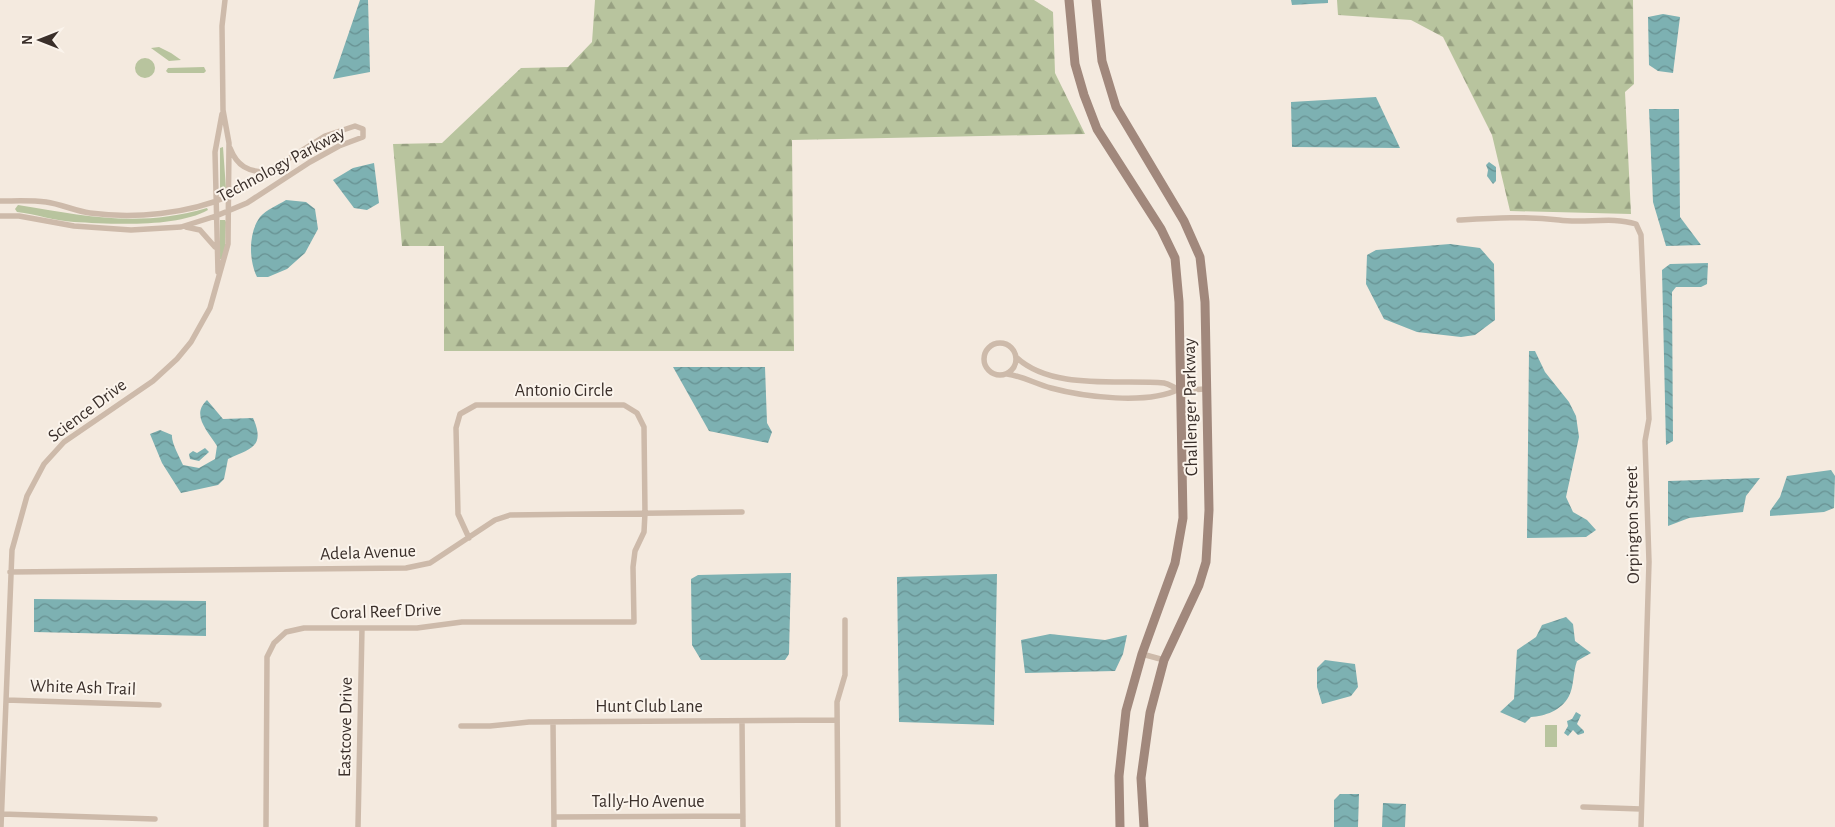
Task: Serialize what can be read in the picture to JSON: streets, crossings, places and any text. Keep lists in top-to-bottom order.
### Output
{
  "streets": {
    "main road": ["Challenger Parkway"],
    "street": [
      "Technology Parkway",
      "Antonio Circle",
      "Science Drive",
      "Orpington Street",
      "Adela Avenue",
      "Coral Reef Drive",
      "White Ash Trail",
      "Hunt Club Lane",
      "Eastcove Drive",
      "Tally-Ho Avenue"
    ]
  },
  "crossings": [
    ["Technology Parkway", "Science Drive"],
    ["Antonio Circle", "Adela Avenue"],
    ["Antonio Circle", "Coral Reef Drive"],
    ["Science Drive", "Adela Avenue"],
    ["Science Drive", "White Ash Trail"],
    ["Coral Reef Drive", "Eastcove Drive"]
  ],
  "north": "left"
}
